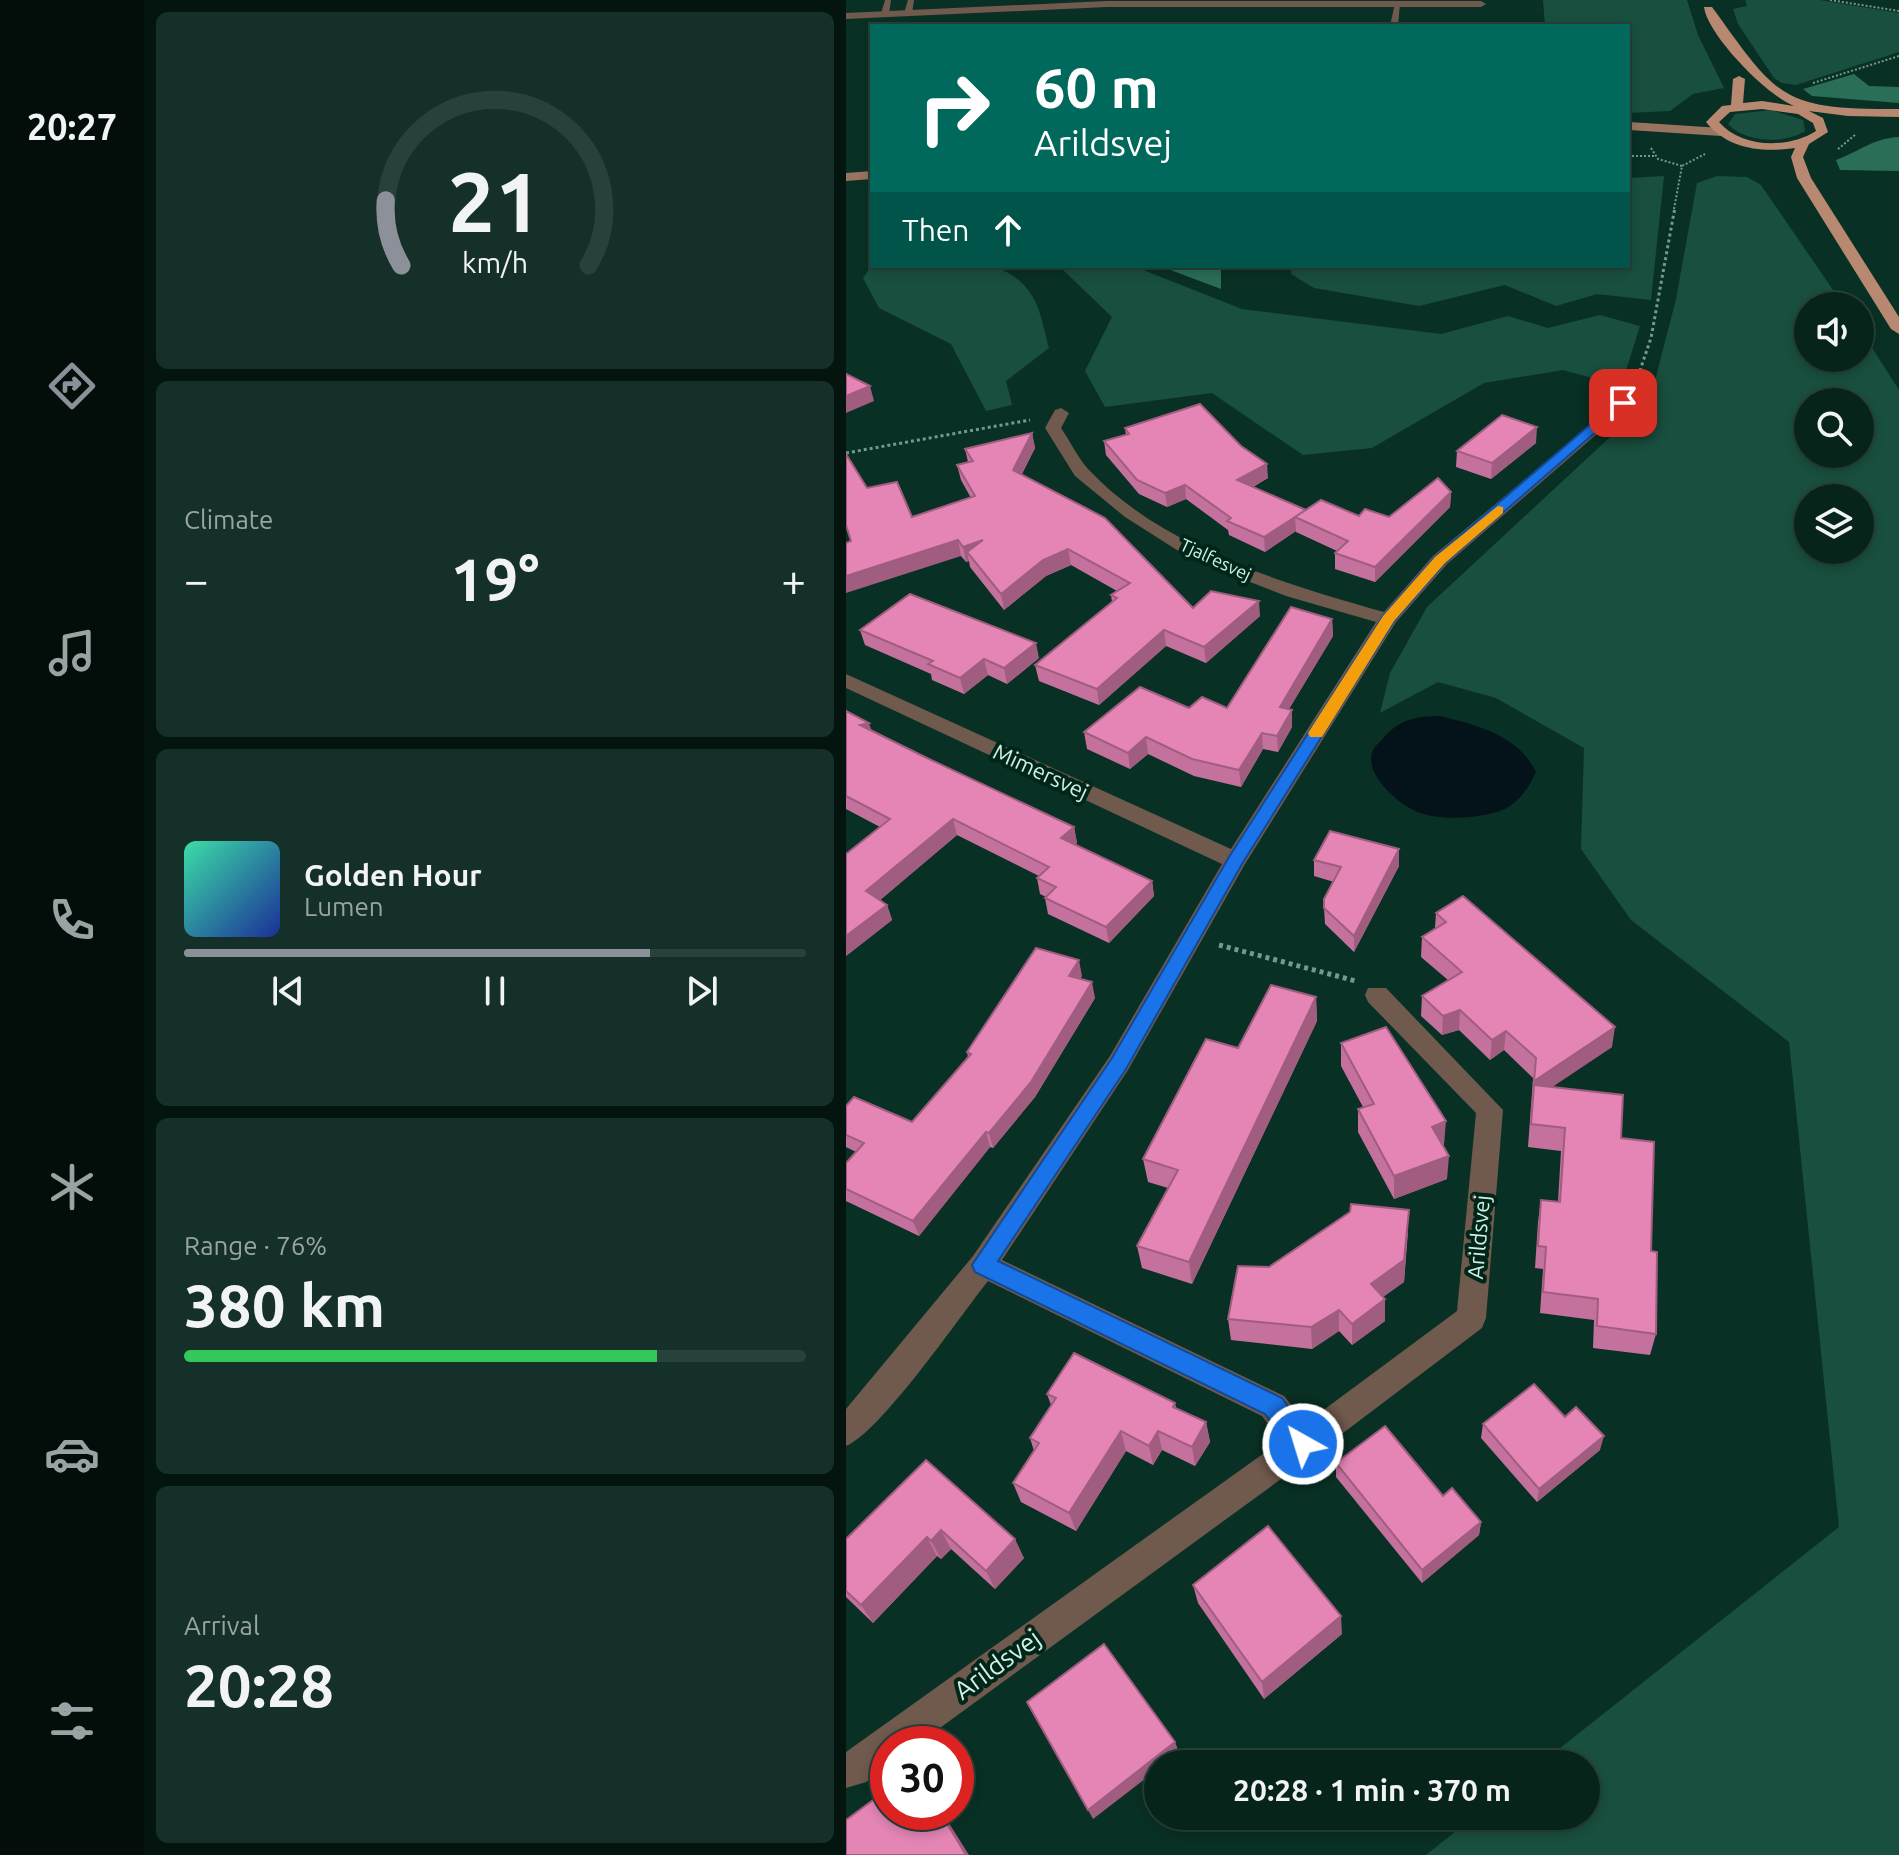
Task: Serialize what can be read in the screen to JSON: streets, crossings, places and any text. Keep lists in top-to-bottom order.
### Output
{
  "streets": {
    "street": ["Tjalfesvej", "Mimersvej", "Arildsvej"]
  },
  "page": {
    "tabs": "20:27",
    "turn": ["60 m", "Arildsvej"],
    "then": "Then",
    "tile": [
      "Climate",
      ["Range · 76%", "380 km"],
      ["Arrival", "20:28"]
    ],
    "heat": ["−", "19°", "+"],
    "song": ["Golden Hour", "Lumen"],
    "limit": "30",
    "trip": "20:28 · 1 min · 370 m",
    "gauge": ["21", "km/h"]
  }
}
